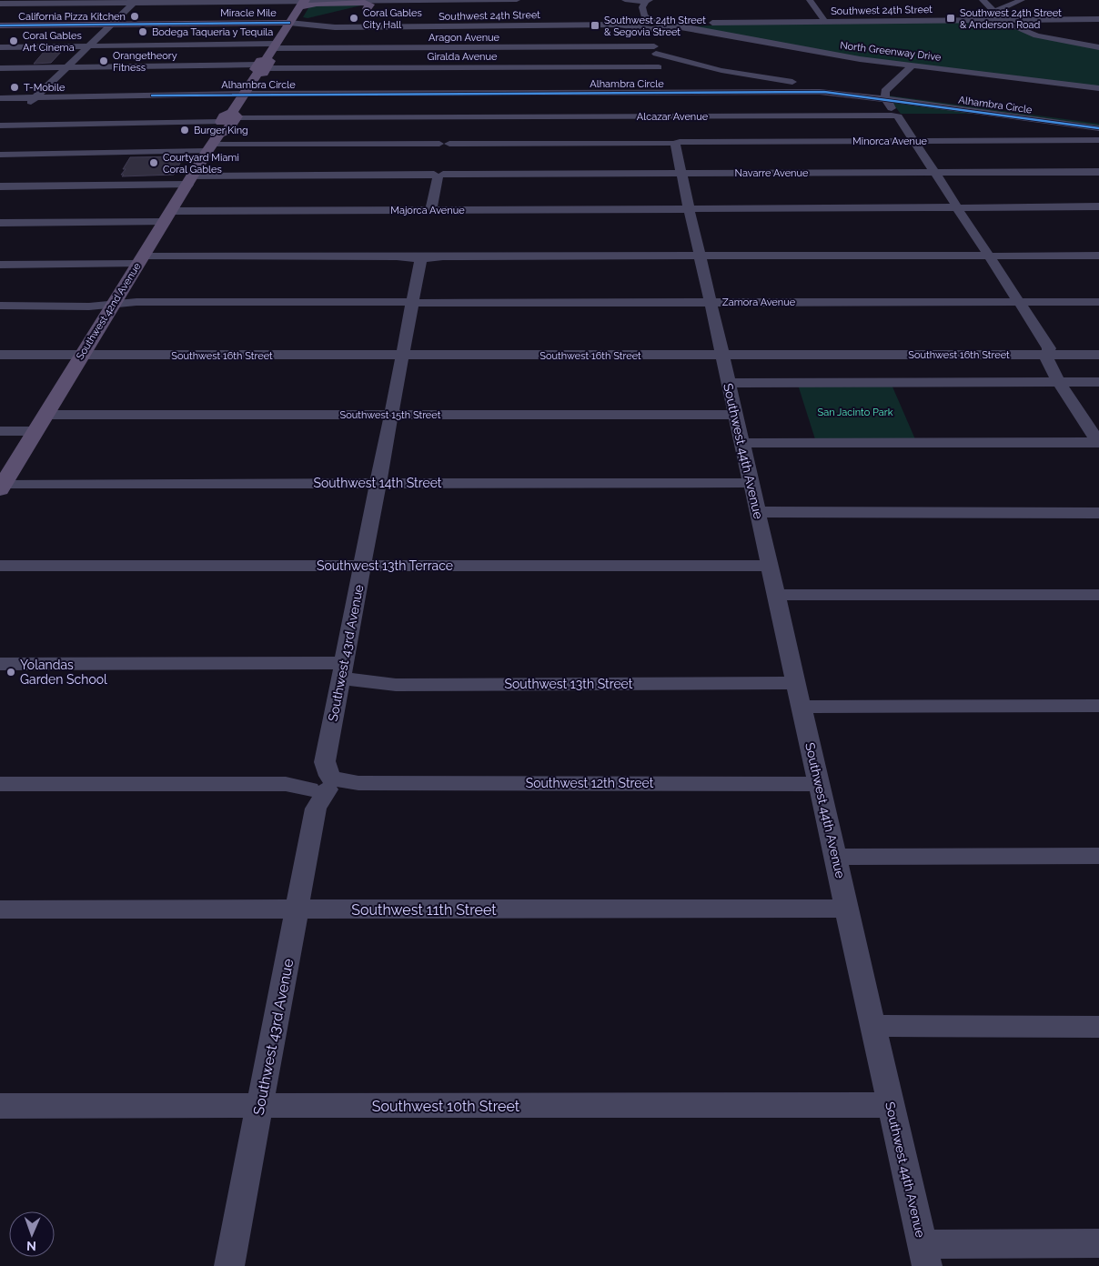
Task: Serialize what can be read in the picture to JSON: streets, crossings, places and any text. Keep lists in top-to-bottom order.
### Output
{
  "streets": {
    "main road": ["Miracle Mile", "Southwest 42nd Avenue"],
    "street": [
      "Southwest 24th Street",
      "Aragon Avenue",
      "North Greenway Drive",
      "Giralda Avenue",
      "Alhambra Circle",
      "Alcazar Avenue",
      "Minorca Avenue",
      "Navarre Avenue",
      "Majorca Avenue",
      "Zamora Avenue",
      "Southwest 16th Street",
      "Southwest 15th Street",
      "Southwest 44th Avenue",
      "Southwest 14th Street",
      "Southwest 13th Terrace",
      "Southwest 43rd Avenue",
      "Southwest 13th Street",
      "Southwest 12th Street",
      "Southwest 11th Street",
      "Southwest 10th Street"
    ]
  },
  "crossings": [
    ["Southwest 24th Street", "Miracle Mile"],
    ["Southwest 24th Street", "North Greenway Drive"],
    ["Southwest 24th Street", "Southwest 42nd Avenue"],
    ["Miracle Mile", "Southwest 42nd Avenue"],
    ["Aragon Avenue", "Alhambra Circle"],
    ["Aragon Avenue", "Southwest 42nd Avenue"],
    ["Aragon Avenue", "Southwest 44th Avenue"],
    ["Giralda Avenue", "Southwest 42nd Avenue"],
    ["Giralda Avenue", "Southwest 44th Avenue"],
    ["Alhambra Circle", "Alcazar Avenue"],
    ["Alhambra Circle", "Minorca Avenue"],
    ["Alhambra Circle", "Navarre Avenue"],
    ["Alhambra Circle", "Southwest 42nd Avenue"],
    ["Alhambra Circle", "Southwest 44th Avenue"],
    ["Alcazar Avenue", "Minorca Avenue"],
    ["Alcazar Avenue", "Navarre Avenue"],
    ["Alcazar Avenue", "Southwest 42nd Avenue"],
    ["Alcazar Avenue", "Southwest 44th Avenue"],
    ["Minorca Avenue", "Navarre Avenue"],
    ["Minorca Avenue", "Southwest 42nd Avenue"],
    ["Minorca Avenue", "Southwest 44th Avenue"],
    ["Navarre Avenue", "Southwest 42nd Avenue"],
    ["Navarre Avenue", "Southwest 44th Avenue"],
    ["Majorca Avenue", "Southwest 42nd Avenue"],
    ["Majorca Avenue", "Southwest 44th Avenue"],
    ["Zamora Avenue", "Southwest 42nd Avenue"],
    ["Zamora Avenue", "Southwest 44th Avenue"],
    ["Zamora Avenue", "Southwest 43rd Avenue"],
    ["Southwest 42nd Avenue", "Southwest 16th Street"],
    ["Southwest 42nd Avenue", "Southwest 15th Street"],
    ["Southwest 42nd Avenue", "Southwest 14th Street"],
    ["Southwest 16th Street", "Southwest 44th Avenue"],
    ["Southwest 16th Street", "Southwest 43rd Avenue"],
    ["Southwest 15th Street", "Southwest 44th Avenue"],
    ["Southwest 15th Street", "Southwest 43rd Avenue"],
    ["Southwest 44th Avenue", "Southwest 14th Street"],
    ["Southwest 44th Avenue", "Southwest 13th Terrace"],
    ["Southwest 44th Avenue", "Southwest 13th Street"],
    ["Southwest 44th Avenue", "Southwest 12th Street"],
    ["Southwest 44th Avenue", "Southwest 11th Street"],
    ["Southwest 44th Avenue", "Southwest 10th Street"],
    ["Southwest 14th Street", "Southwest 43rd Avenue"],
    ["Southwest 13th Terrace", "Southwest 43rd Avenue"],
    ["Southwest 43rd Avenue", "Southwest 13th Street"],
    ["Southwest 43rd Avenue", "Southwest 12th Street"],
    ["Southwest 43rd Avenue", "Southwest 11th Street"],
    ["Southwest 43rd Avenue", "Southwest 10th Street"]
  ],
  "parks": ["San Jacinto Park"],
  "places": {
    "other": [
      "California Pizza Kitchen",
      "Coral Gables City Hall",
      "Bodega Taqueria y Tequila",
      "Coral Gables Art Cinema",
      "Orangetheory Fitness",
      "T-Mobile",
      "Burger King",
      "Courtyard Miami Coral Gables",
      "Yolandas Garden School"
    ],
    "transit": ["Southwest 24th Street & Anderson Road", "Southwest 24th Street & Segovia Street"]
  },
  "north": "bottom"
}
